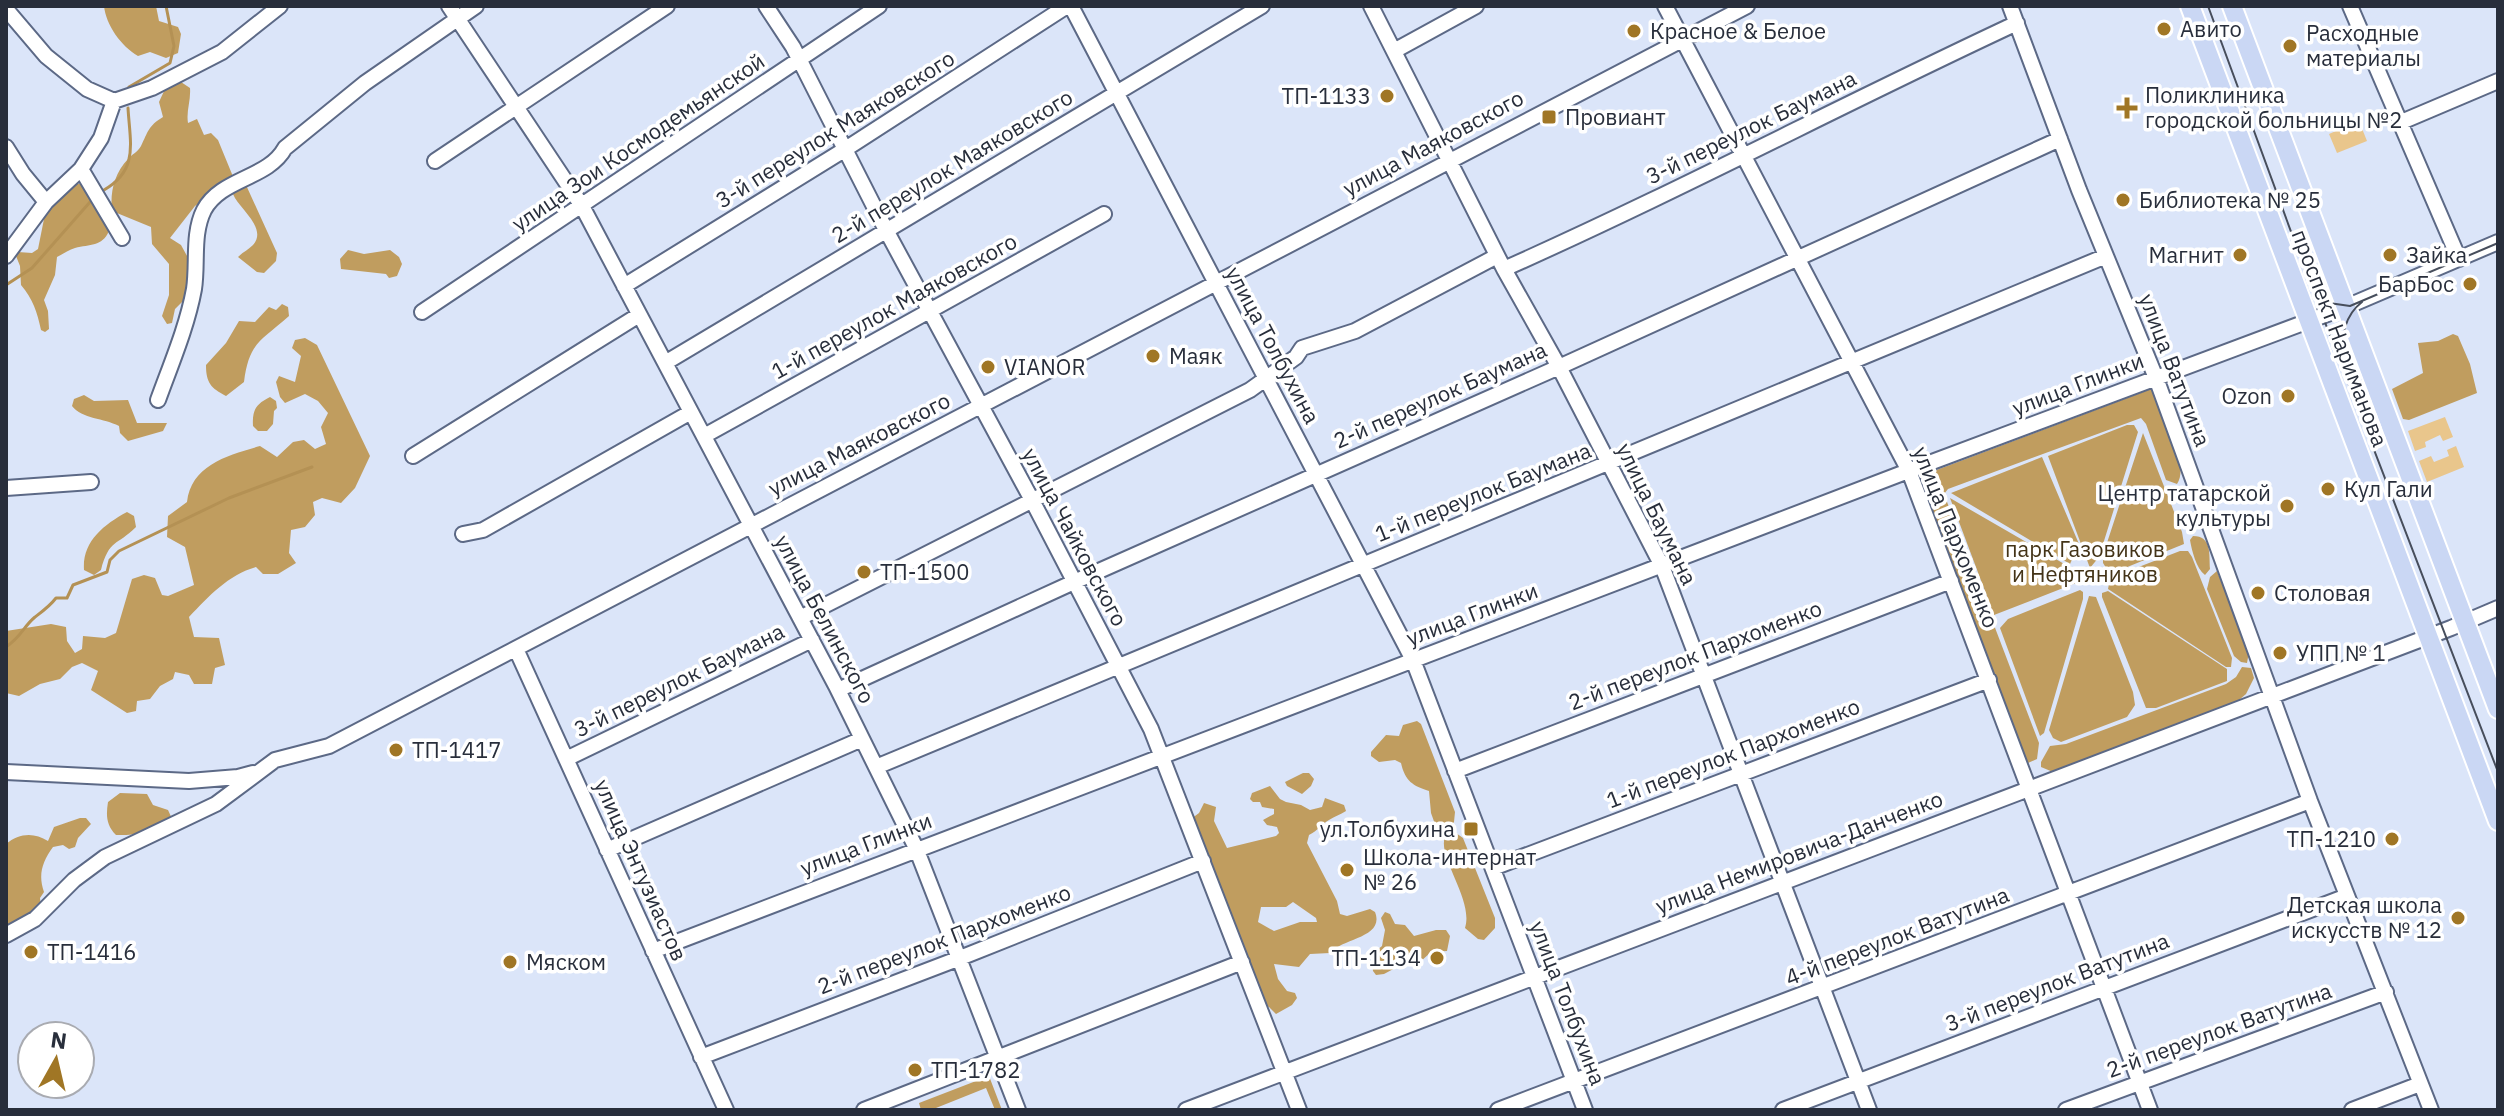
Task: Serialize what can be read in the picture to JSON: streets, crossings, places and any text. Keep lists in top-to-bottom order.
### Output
{
  "streets": {
    "main road": ["проспект Нариманова"],
    "street": [
      "3-й переулок Баумана",
      "3-й переулок Маяковского",
      "улица Зои Космодемьянской",
      "улица Маяковского",
      "2-й переулок Маяковского",
      "1-й переулок Маяковского",
      "улица Толбухина",
      "улица Ватутина",
      "улица Глинки",
      "2-й переулок Баумана",
      "1-й переулок Баумана",
      "улица Баумана",
      "улица Чайковского",
      "улица Пархоменко",
      "улица Белинского",
      "2-й переулок Пархоменко",
      "1-й переулок Пархоменко",
      "улица Немировича-Данченко",
      "улица Энтузиастов",
      "4-й переулок Ватутина",
      "3-й переулок Ватутина",
      "2-й переулок Ватутина"
    ]
  },
  "crossings": [
    ["3-й переулок Баумана", "улица Толбухина"],
    ["3-й переулок Баумана", "улица Ватутина"],
    ["3-й переулок Баумана", "улица Баумана"],
    ["3-й переулок Баумана", "улица Чайковского"],
    ["3-й переулок Баумана", "улица Пархоменко"],
    ["3-й переулок Баумана", "улица Белинского"],
    ["3-й переулок Баумана", "улица Энтузиастов"],
    ["3-й переулок Маяковского", "улица Толбухина"],
    ["3-й переулок Маяковского", "улица Чайковского"],
    ["3-й переулок Маяковского", "улица Белинского"],
    ["улица Зои Космодемьянской", "улица Чайковского"],
    ["улица Зои Космодемьянской", "улица Белинского"],
    ["улица Маяковского", "улица Толбухина"],
    ["улица Маяковского", "улица Баумана"],
    ["улица Маяковского", "улица Чайковского"],
    ["улица Маяковского", "улица Пархоменко"],
    ["улица Маяковского", "улица Белинского"],
    ["улица Маяковского", "улица Энтузиастов"],
    ["2-й переулок Маяковского", "улица Толбухина"],
    ["2-й переулок Маяковского", "улица Чайковского"],
    ["2-й переулок Маяковского", "улица Белинского"],
    ["1-й переулок Маяковского", "улица Чайковского"],
    ["1-й переулок Маяковского", "улица Белинского"],
    ["проспект Нариманова", "улица Глинки"],
    ["проспект Нариманова", "улица Немировича-Данченко"],
    ["улица Толбухина", "улица Глинки"],
    ["улица Толбухина", "2-й переулок Баумана"],
    ["улица Толбухина", "1-й переулок Баумана"],
    ["улица Толбухина", "2-й переулок Пархоменко"],
    ["улица Толбухина", "1-й переулок Пархоменко"],
    ["улица Толбухина", "улица Немировича-Данченко"],
    ["улица Толбухина", "4-й переулок Ватутина"],
    ["улица Ватутина", "улица Глинки"],
    ["улица Ватутина", "2-й переулок Баумана"],
    ["улица Ватутина", "1-й переулок Баумана"],
    ["улица Ватутина", "улица Немировича-Данченко"],
    ["улица Ватутина", "4-й переулок Ватутина"],
    ["улица Ватутина", "3-й переулок Ватутина"],
    ["улица Ватутина", "2-й переулок Ватутина"],
    ["улица Глинки", "улица Баумана"],
    ["улица Глинки", "улица Чайковского"],
    ["улица Глинки", "улица Пархоменко"],
    ["улица Глинки", "улица Белинского"],
    ["улица Глинки", "улица Энтузиастов"],
    ["2-й переулок Баумана", "улица Баумана"],
    ["2-й переулок Баумана", "улица Чайковского"],
    ["2-й переулок Баумана", "улица Пархоменко"],
    ["2-й переулок Баумана", "улица Белинского"],
    ["1-й переулок Баумана", "улица Баумана"],
    ["1-й переулок Баумана", "улица Чайковского"],
    ["1-й переулок Баумана", "улица Пархоменко"],
    ["1-й переулок Баумана", "улица Белинского"],
    ["улица Баумана", "2-й переулок Пархоменко"],
    ["улица Баумана", "1-й переулок Пархоменко"],
    ["улица Баумана", "улица Немировича-Данченко"],
    ["улица Баумана", "4-й переулок Ватутина"],
    ["улица Баумана", "3-й переулок Ватутина"],
    ["улица Чайковского", "2-й переулок Пархоменко"],
    ["улица Чайковского", "улица Немировича-Данченко"],
    ["улица Пархоменко", "2-й переулок Пархоменко"],
    ["улица Пархоменко", "1-й переулок Пархоменко"],
    ["улица Пархоменко", "улица Немировича-Данченко"],
    ["улица Пархоменко", "4-й переулок Ватутина"],
    ["улица Пархоменко", "3-й переулок Ватутина"],
    ["улица Пархоменко", "2-й переулок Ватутина"],
    ["улица Белинского", "2-й переулок Пархоменко"],
    ["2-й переулок Пархоменко", "улица Энтузиастов"]
  ],
  "parks": ["парк Газовиков и Нефтяников"],
  "places": {
    "other": [
      "Авито",
      "Красное & Белое",
      "Расходные материалы",
      "ТП-1133",
      "Библиотека № 25",
      "Магнит",
      "Зайка",
      "БарБос",
      "Маяк",
      "VIANOR",
      "Ozon",
      "Кул Гали",
      "Центр татарской культуры",
      "ТП-1500",
      "Столовая",
      "УПП № 1",
      "ТП-1417",
      "ТП-1210",
      "Школа-интернат № 26",
      "Детская школа искусств № 12",
      "ТП-1416",
      "ТП-1134",
      "Мяском",
      "ТП-1782"
    ],
    "health": ["Поликлиника городской больницы №2"],
    "transit": ["Провиант", "ул.Толбухина"]
  },
  "north": "top"
}
